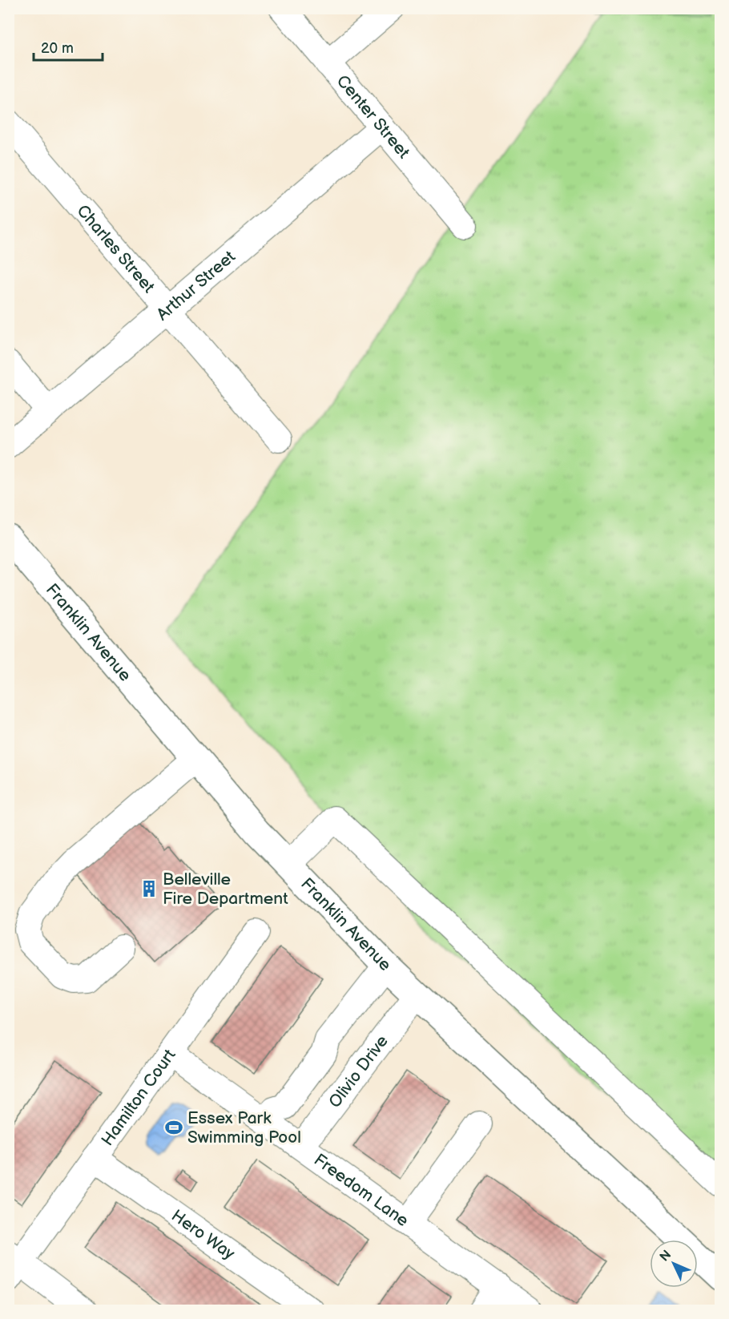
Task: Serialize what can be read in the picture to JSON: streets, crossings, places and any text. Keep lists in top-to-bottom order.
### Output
{
  "streets": {
    "main road": ["Franklin Avenue"],
    "street": [
      "Center Street",
      "Charles Street",
      "Arthur Street",
      "Olivio Drive",
      "Hamilton Court",
      "Freedom Lane",
      "Hero Way"
    ]
  },
  "crossings": [
    ["Center Street", "Arthur Street"],
    ["Charles Street", "Arthur Street"],
    ["Franklin Avenue", "Olivio Drive"],
    ["Olivio Drive", "Freedom Lane"],
    ["Hamilton Court", "Freedom Lane"],
    ["Hamilton Court", "Hero Way"]
  ],
  "places": {
    "building": ["Belleville Fire Department"],
    "sports": ["Essex Park Swimming Pool"]
  },
  "scale_bar": "20 m",
  "north": "top left"
}
